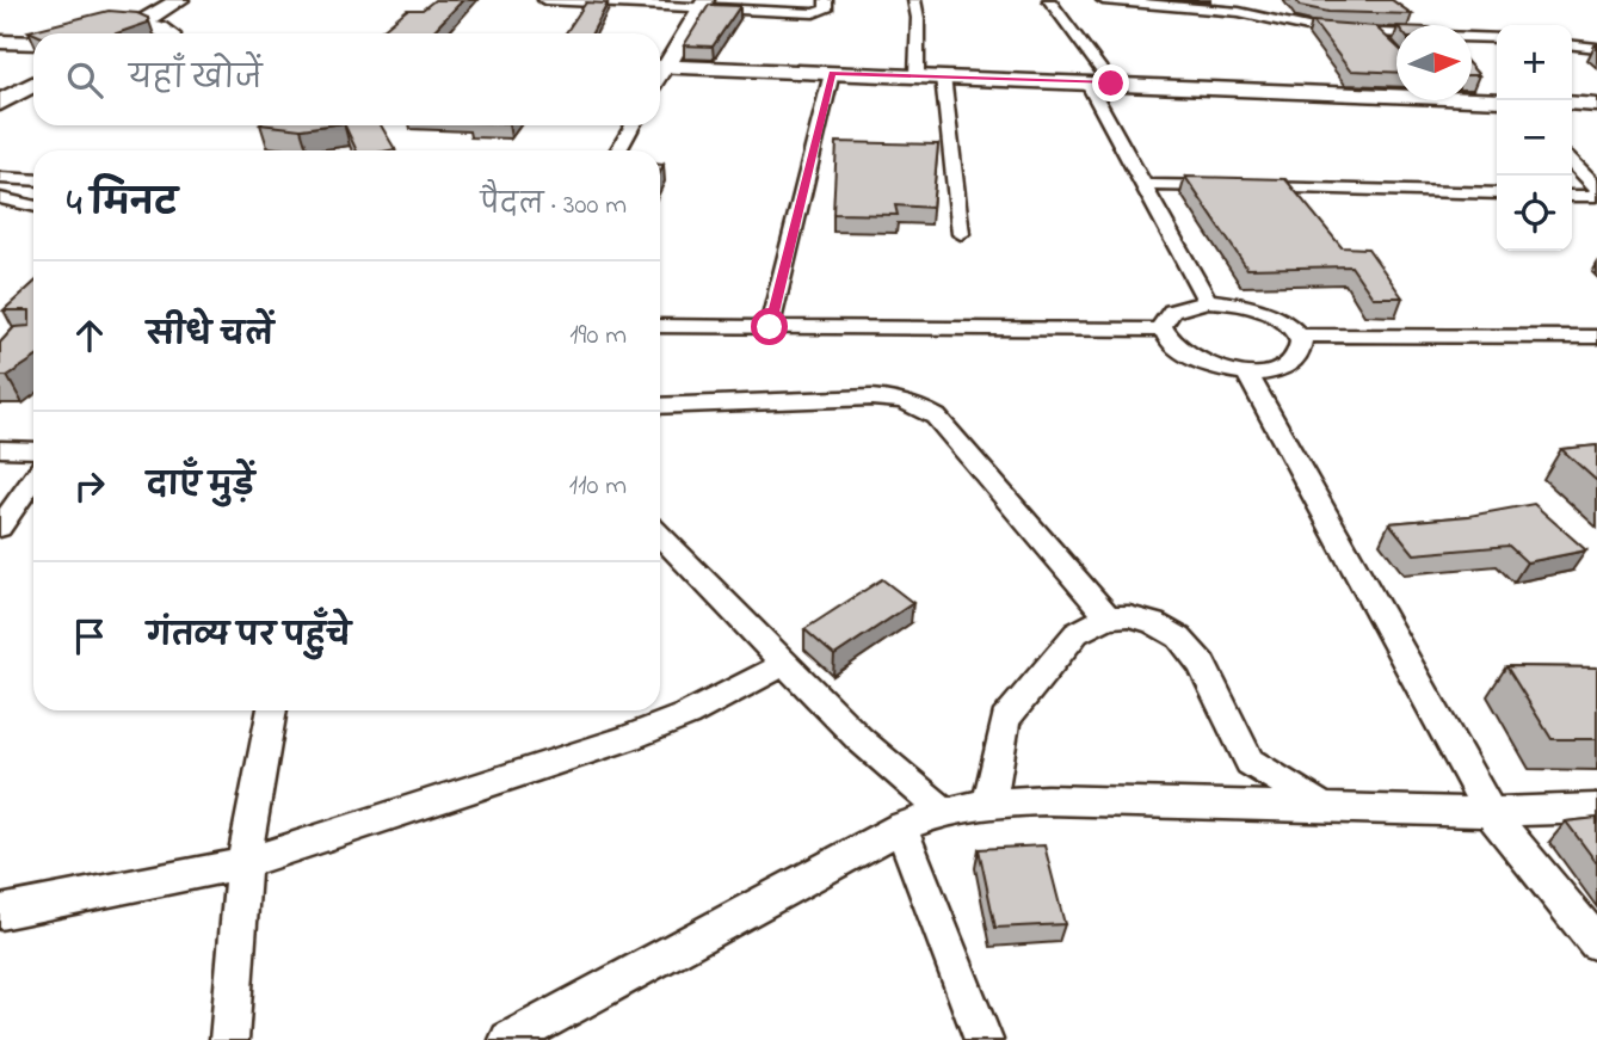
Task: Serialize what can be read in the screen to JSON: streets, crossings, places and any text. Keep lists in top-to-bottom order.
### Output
{
  "north": "right",
  "page": {
    "map_buttons": ["+", "−"],
    "search": "यहाँ खोजें",
    "heading": ["4 मिनट", "पैदल · 300 m"],
    "list": [
      ["सीधे चलें", "190 m"],
      ["दाएँ मुड़ें", "110 m"],
      "गंतव्य पर पहुँचे"
    ]
  }
}
